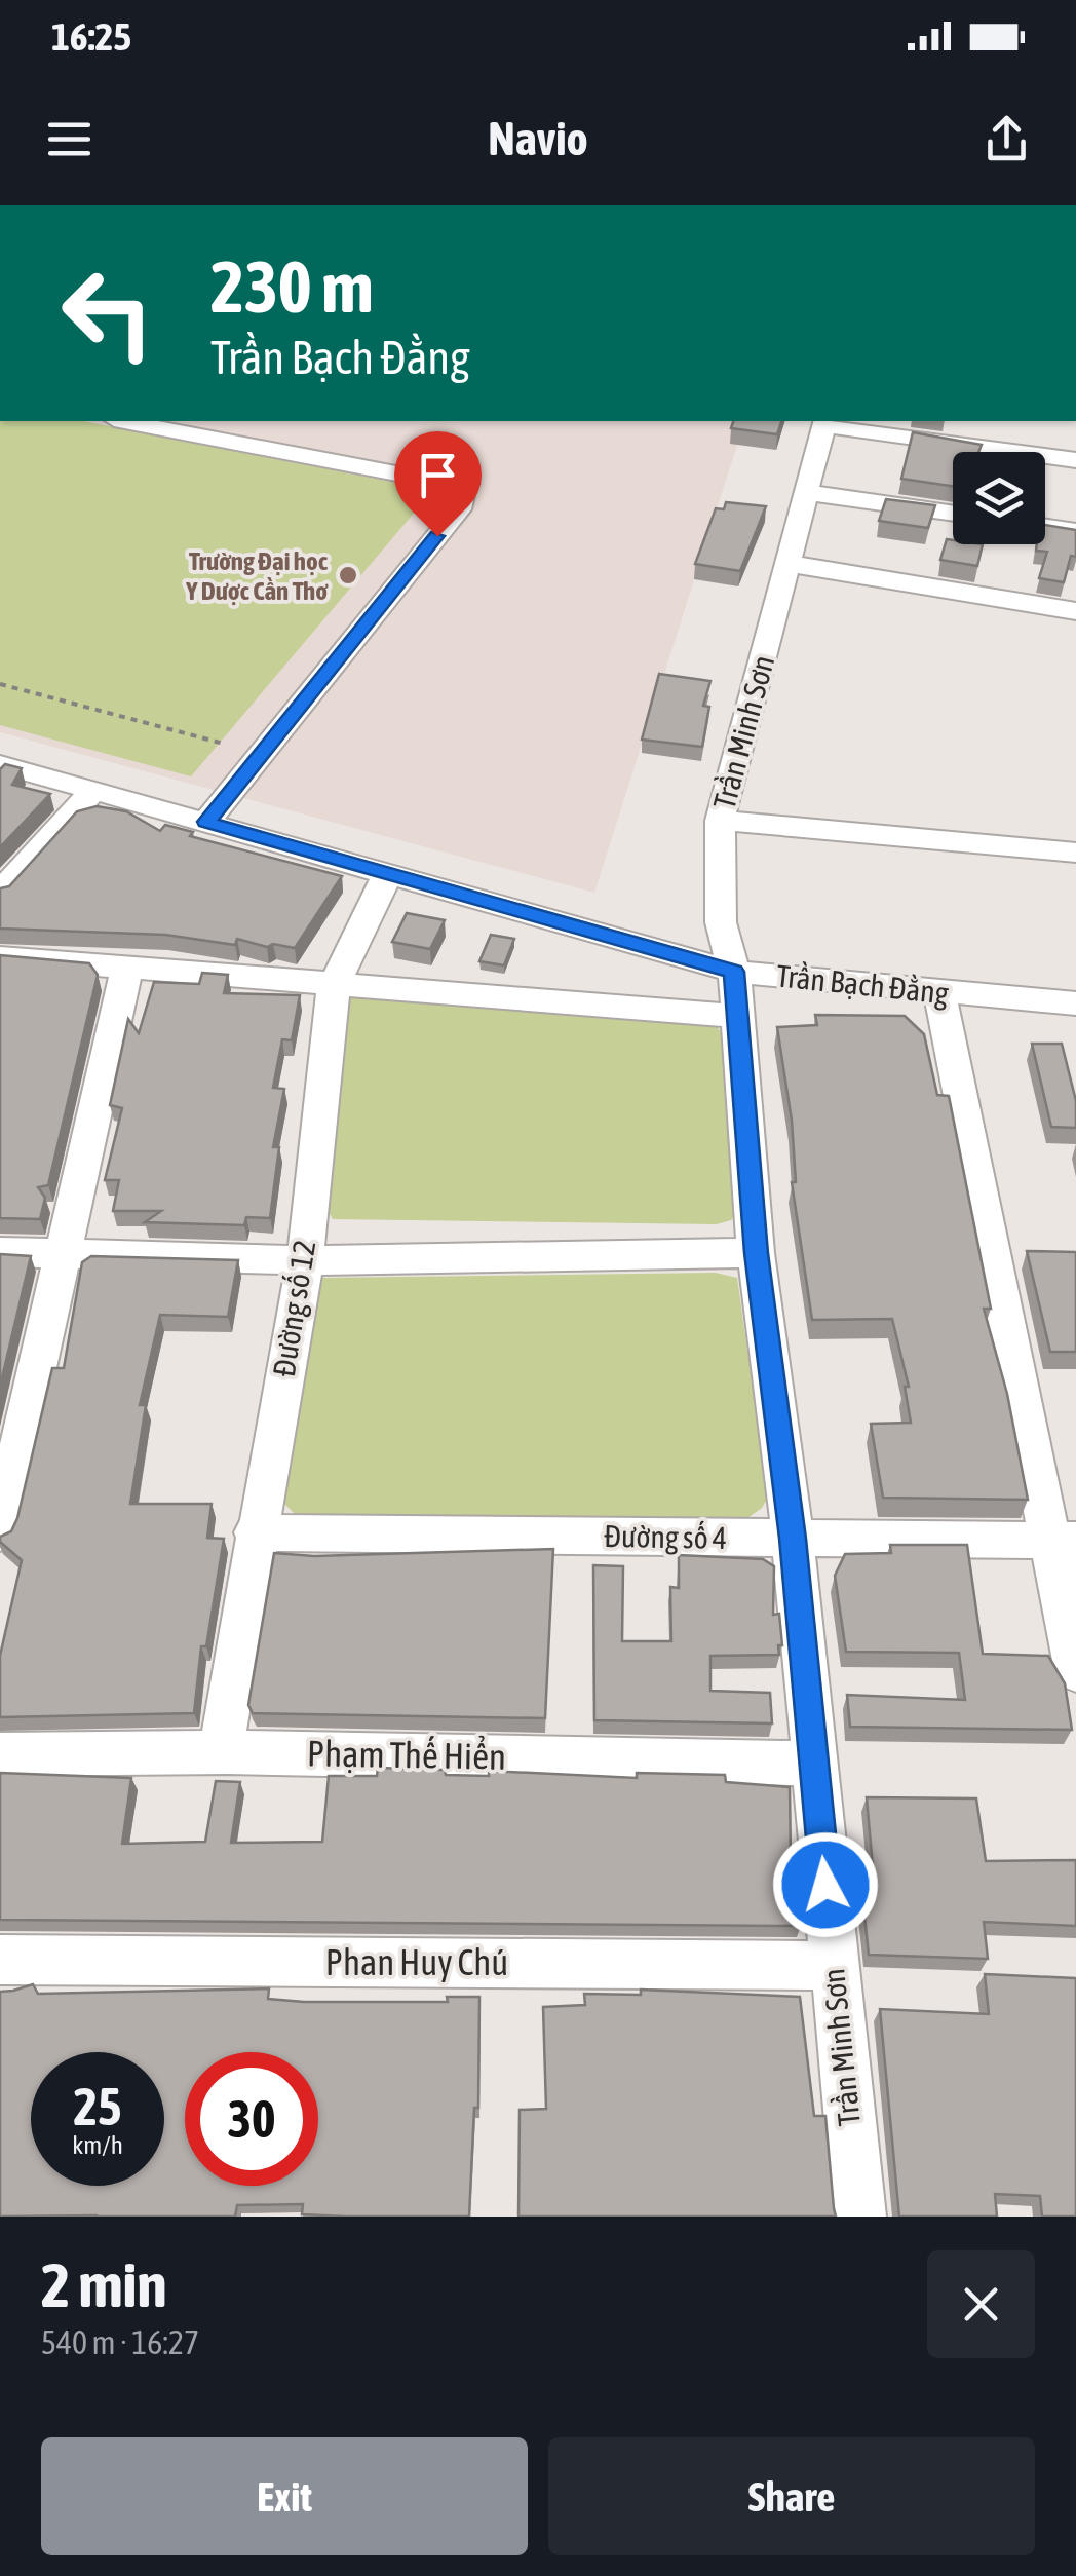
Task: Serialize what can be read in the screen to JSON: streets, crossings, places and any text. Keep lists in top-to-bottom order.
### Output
{
  "streets": {
    "street": [
      "Trần Minh Sơn",
      "Trần Bạch Đằng",
      "Đường số 12",
      "Đường số 4",
      "Phạm Thế Hiển",
      "Phan Huy Chú"
    ]
  },
  "crossings": [
    ["Trần Minh Sơn", "Trần Bạch Đằng"],
    ["Trần Minh Sơn", "Đường số 4"],
    ["Trần Minh Sơn", "Phạm Thế Hiển"],
    ["Trần Minh Sơn", "Phan Huy Chú"],
    ["Trần Bạch Đằng", "Đường số 12"],
    ["Đường số 12", "Đường số 4"],
    ["Đường số 12", "Phạm Thế Hiển"]
  ],
  "places": ["Trường Đại học Y Dược Cần Thơ"],
  "page": {
    "status": "16:25",
    "header": "Navio",
    "turn": ["230 m", "Trần Bạch Đằng"],
    "speed": "25 km/h",
    "limit": "30",
    "heading": ["2 min", "540 m · 16:27"],
    "buttons": ["Exit", "Share"]
  }
}
